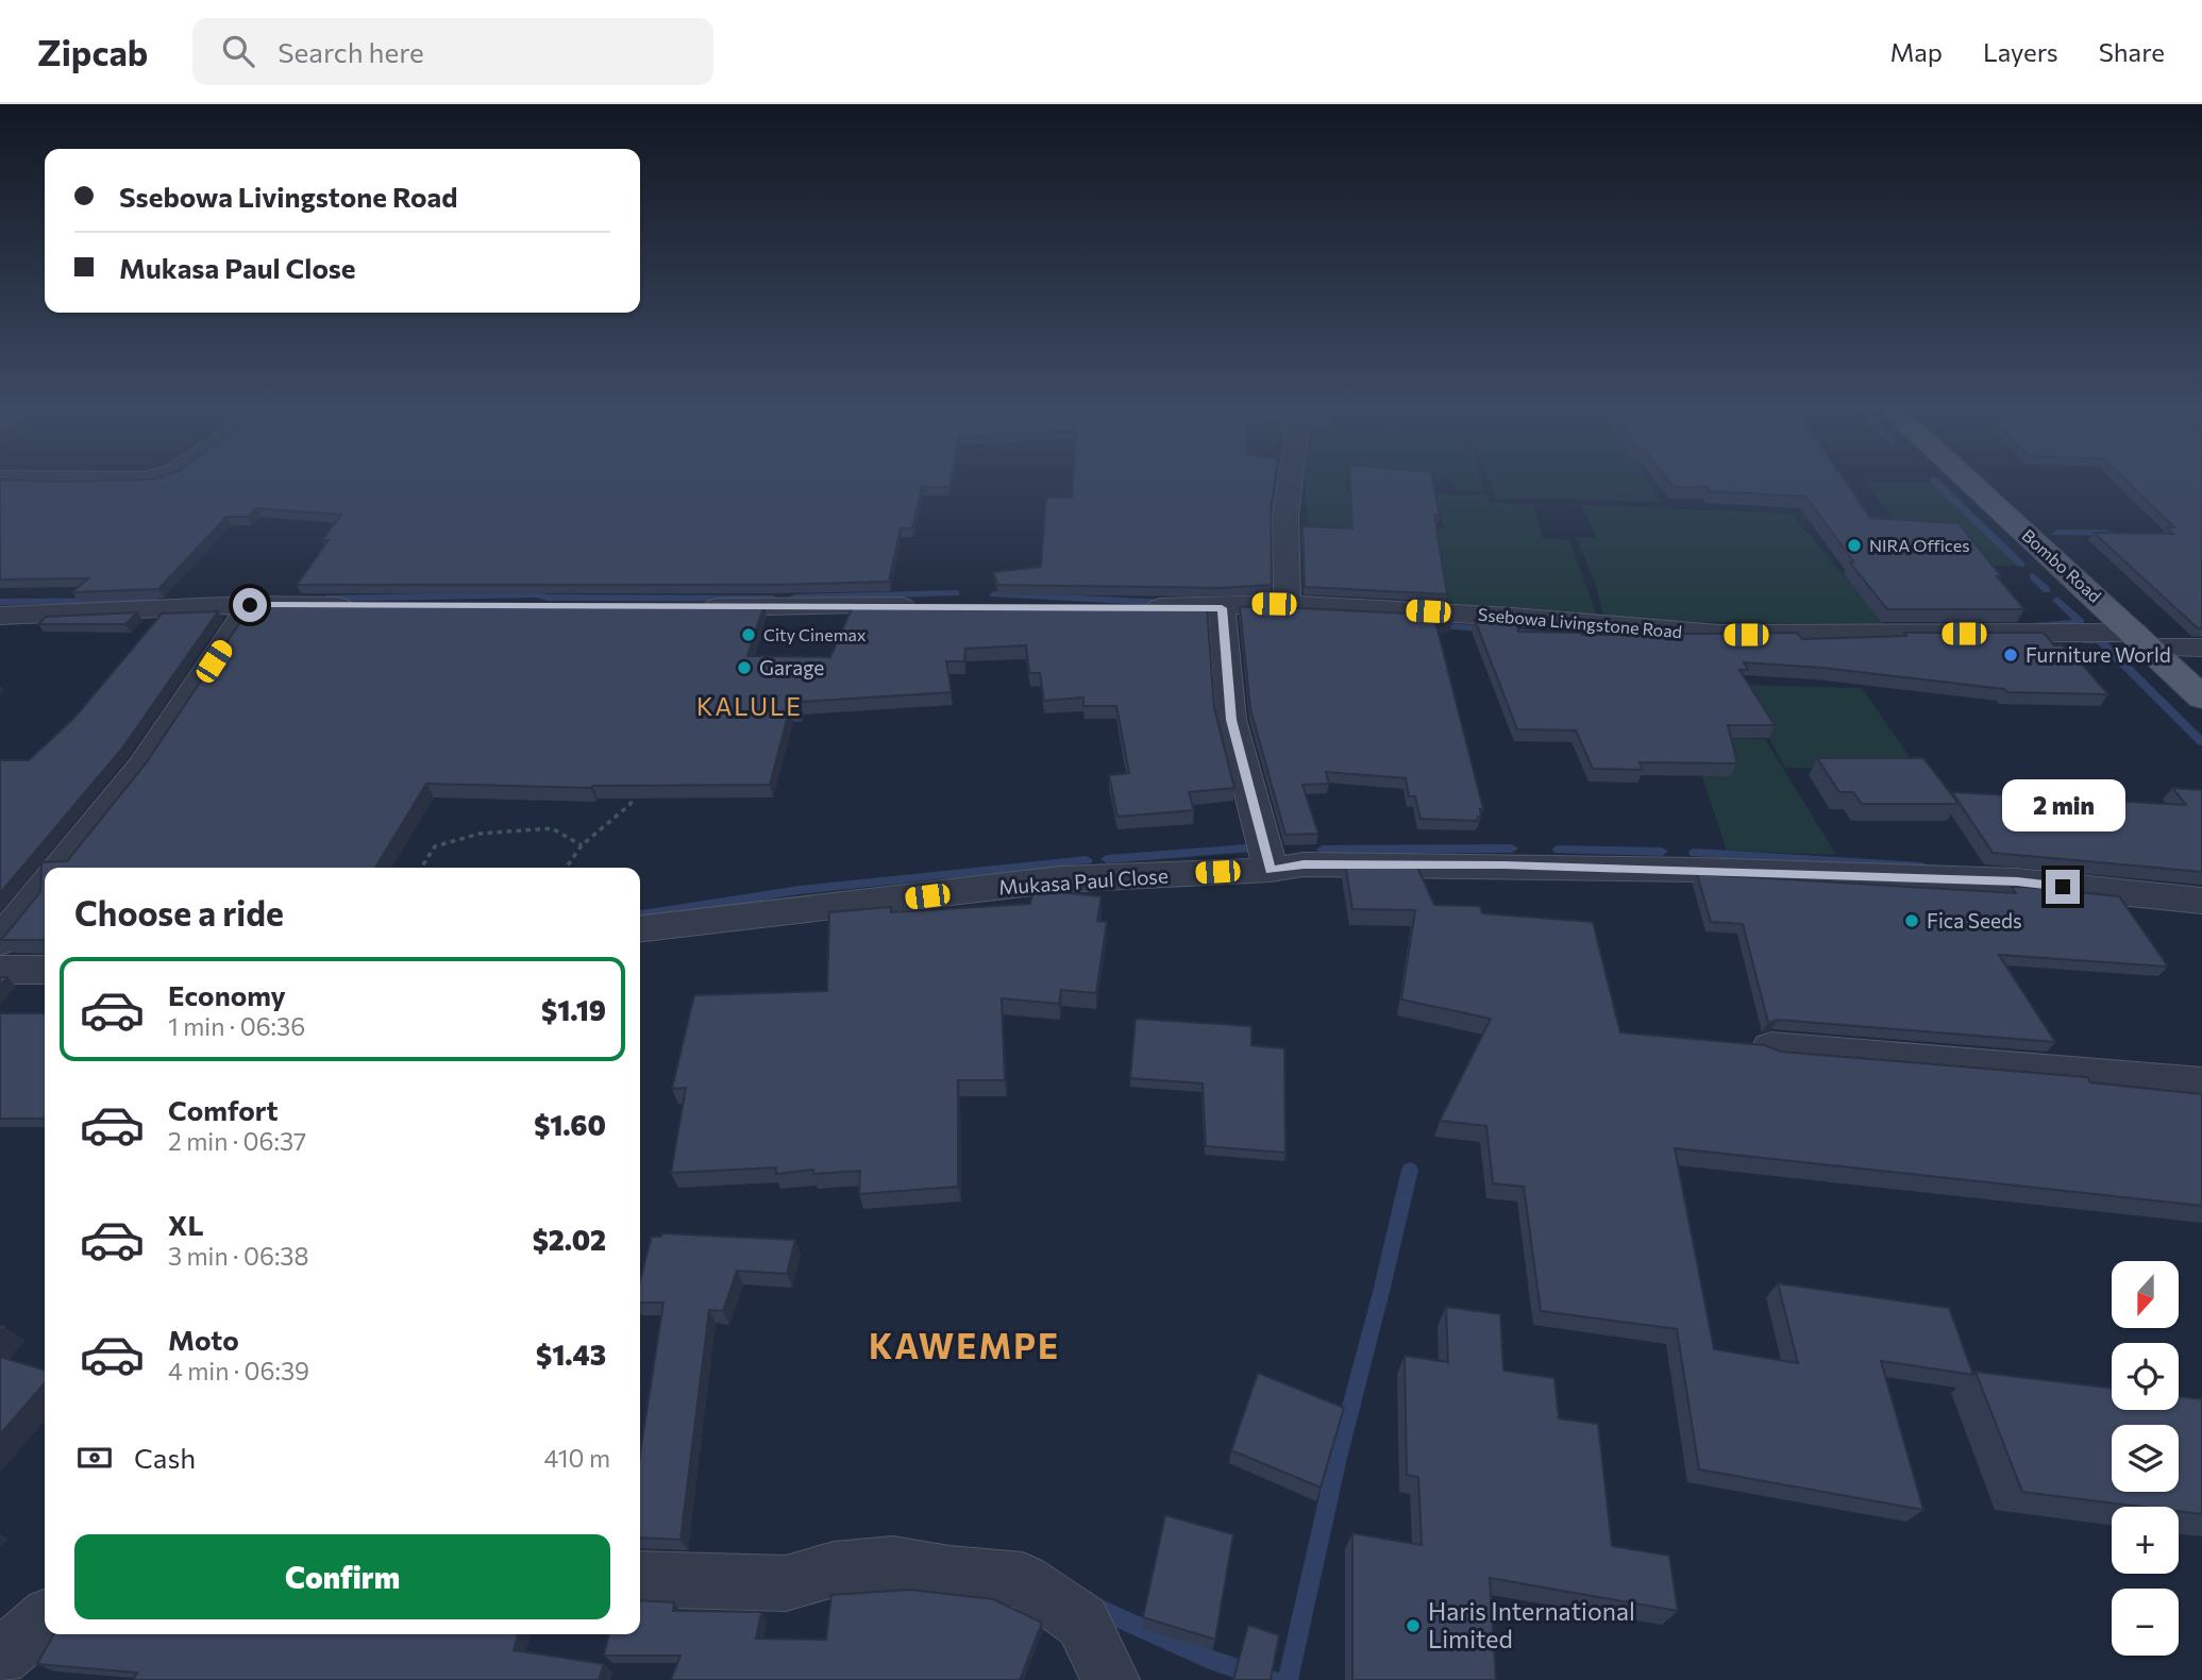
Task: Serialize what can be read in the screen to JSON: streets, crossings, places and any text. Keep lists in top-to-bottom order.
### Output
{
  "streets": {
    "main road": ["Bombo Road"],
    "street": ["Ssebowa Livingstone Road", "Mukasa Paul Close"]
  },
  "crossings": [
    ["Bombo Road", "Ssebowa Livingstone Road"]
  ],
  "districts": ["KALULE", "KAWEMPE"],
  "places": [
    "NIRA Offices",
    "City Cinemax",
    "Furniture World",
    "Garage",
    "Fica Seeds",
    "Haris International Limited"
  ],
  "north": "bottom",
  "page": {
    "header": "Zipcab",
    "search": "Search here",
    "nav": ["Map", "Layers", "Share"],
    "banner": ["Ssebowa Livingstone Road", "Mukasa Paul Close"],
    "bubble": "2 min",
    "heading": "Choose a ride",
    "list": [
      {
        "name": "Economy",
        "note": "1 min · 06:36",
        "value": "$1.19"
      },
      {
        "name": "Comfort",
        "note": "2 min · 06:37",
        "value": "$1.60"
      },
      {
        "name": "XL",
        "note": "3 min · 06:38",
        "value": "$2.02"
      },
      {
        "name": "Moto",
        "note": "4 min · 06:39",
        "value": "$1.43"
      }
    ],
    "map_buttons": ["+", "−"],
    "pay": ["Cash", "410 m"],
    "buttons": "Confirm"
  }
}
